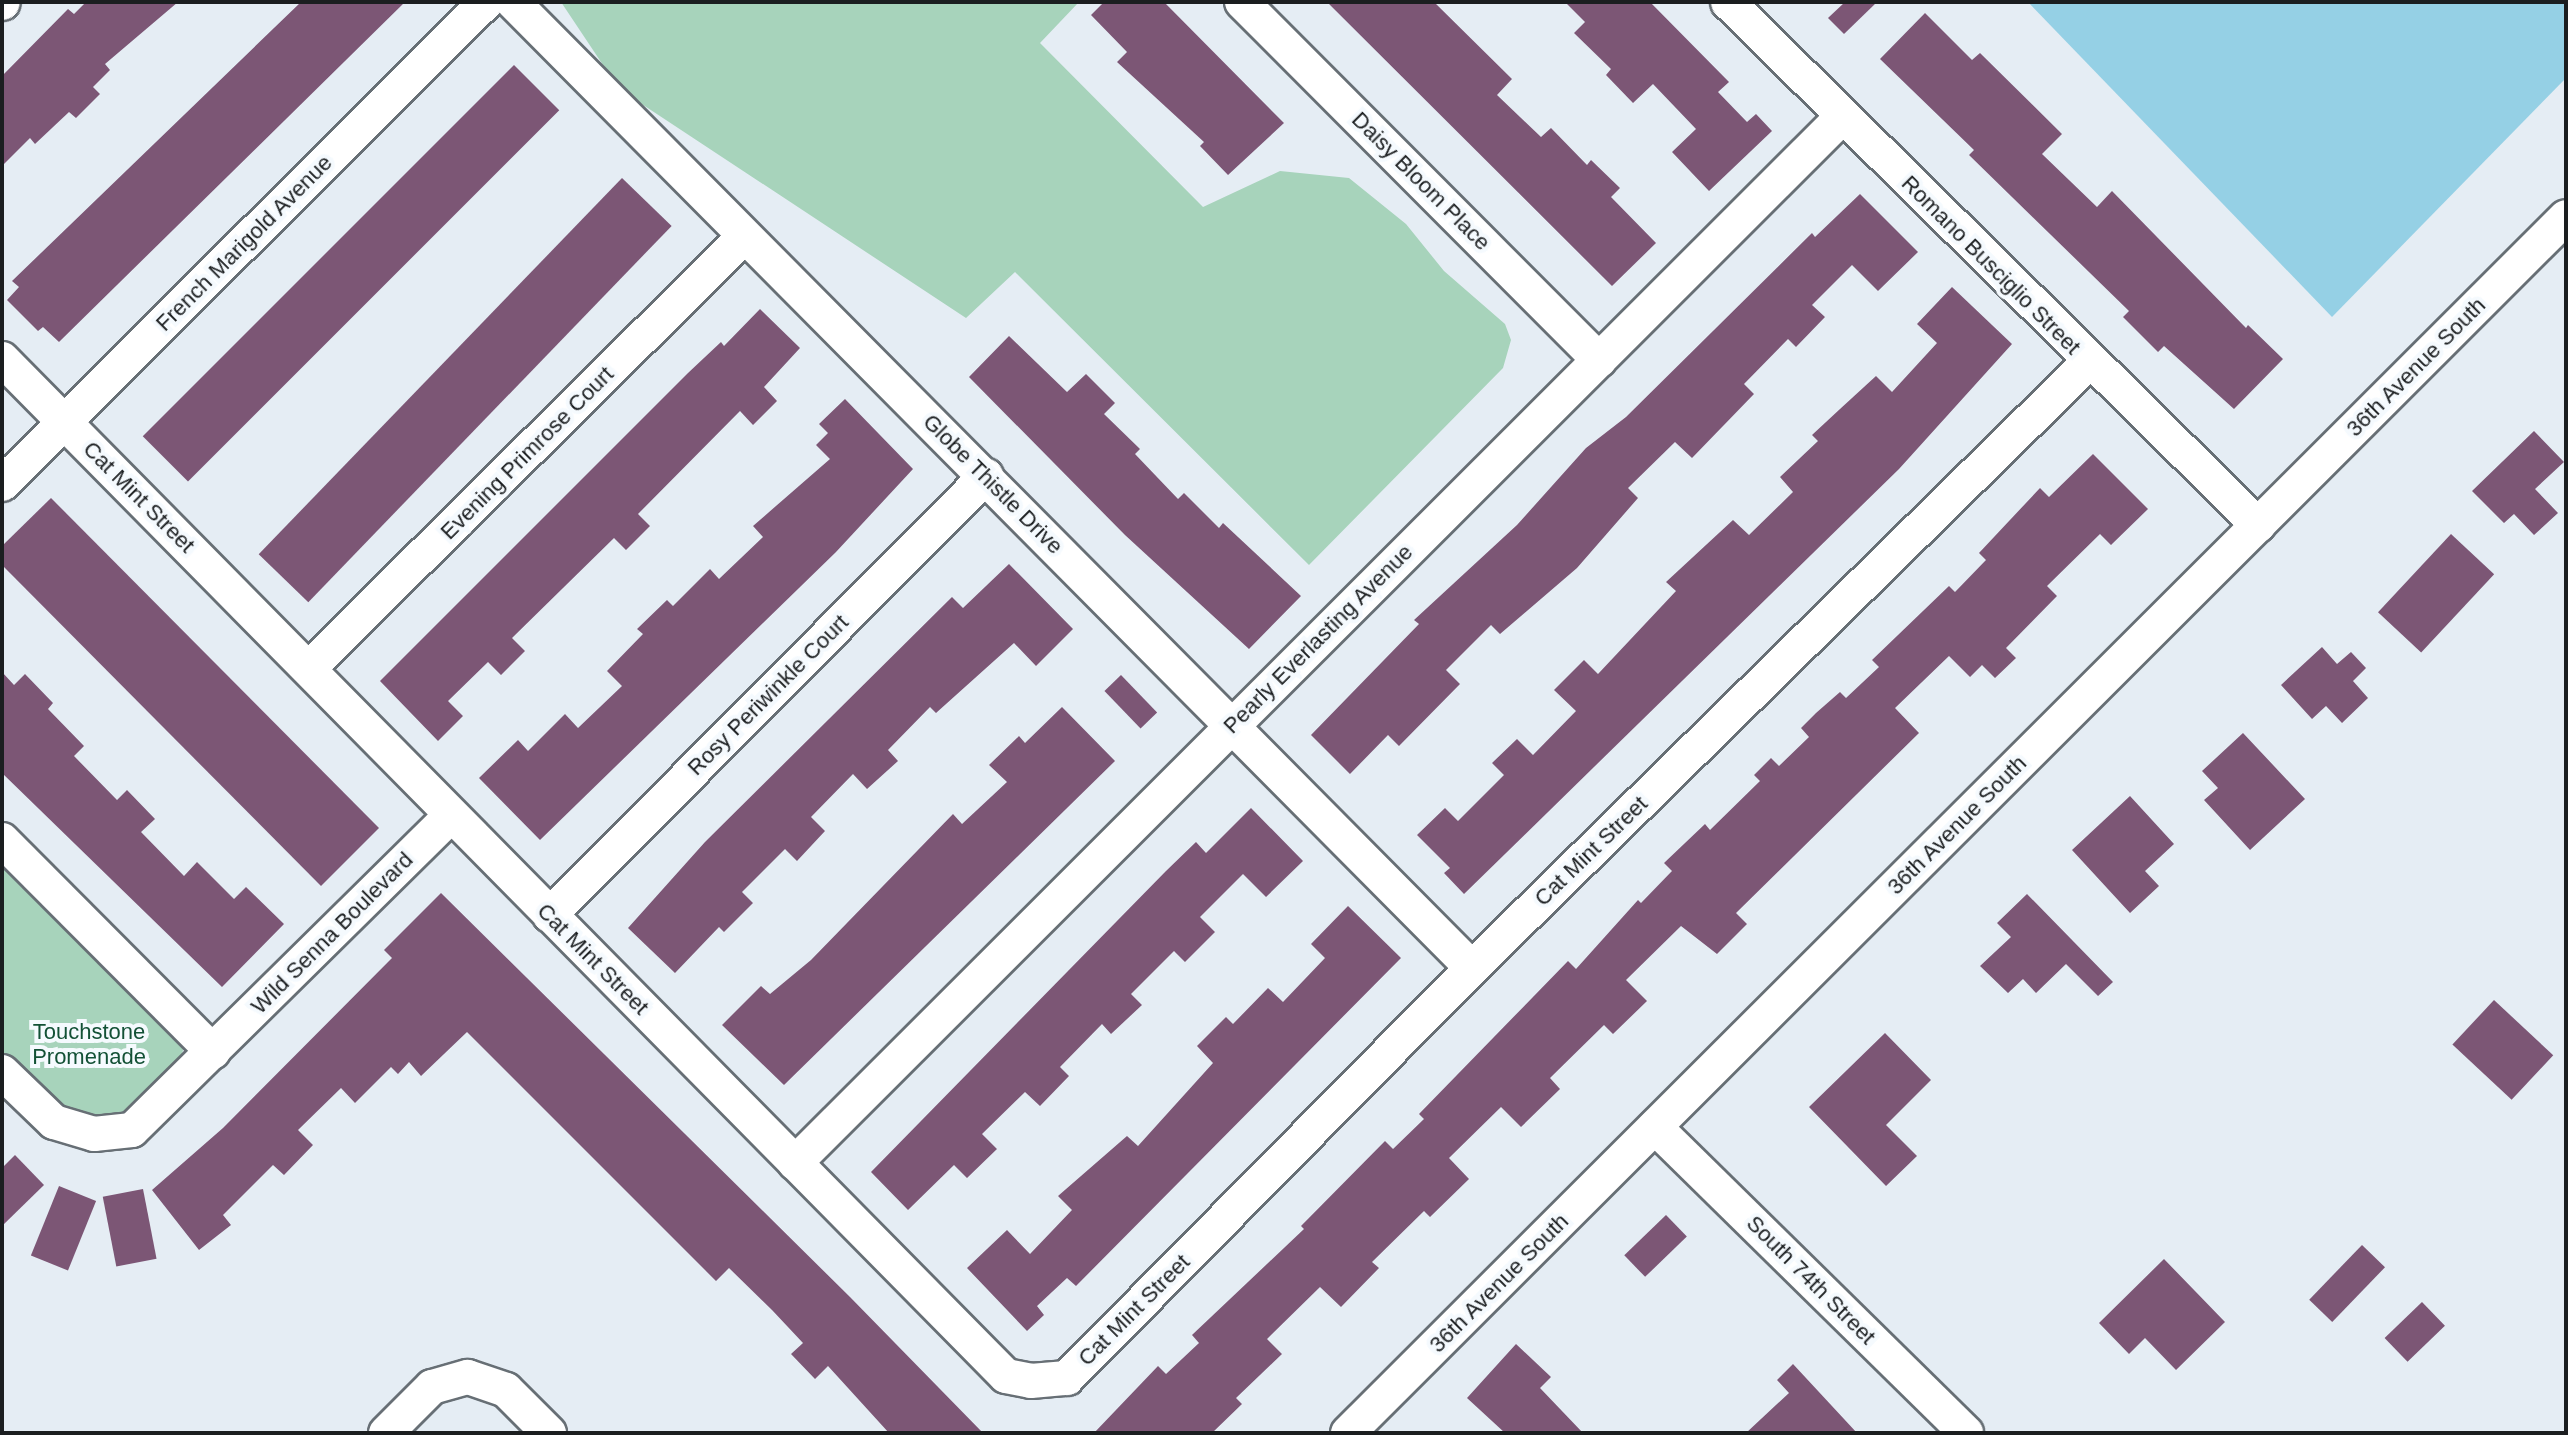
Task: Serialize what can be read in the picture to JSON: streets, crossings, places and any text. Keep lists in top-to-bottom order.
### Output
{
  "streets": {
    "street": [
      "Daisy Bloom Place",
      "French Marigold Avenue",
      "Romano Busciglio Street",
      "36th Avenue South",
      "Evening Primrose Court",
      "Globe Thistle Drive",
      "Cat Mint Street",
      "Pearly Everlasting Avenue",
      "Rosy Periwinkle Court",
      "Wild Senna Boulevard",
      "South 74th Street"
    ]
  },
  "crossings": [
    ["Daisy Bloom Place", "Pearly Everlasting Avenue"],
    ["French Marigold Avenue", "Cat Mint Street"],
    ["Romano Busciglio Street", "36th Avenue South"],
    ["Romano Busciglio Street", "Cat Mint Street"],
    ["Romano Busciglio Street", "Pearly Everlasting Avenue"],
    ["36th Avenue South", "South 74th Street"],
    ["Evening Primrose Court", "Globe Thistle Drive"],
    ["Evening Primrose Court", "Cat Mint Street"],
    ["Globe Thistle Drive", "Cat Mint Street"],
    ["Globe Thistle Drive", "Pearly Everlasting Avenue"],
    ["Globe Thistle Drive", "Rosy Periwinkle Court"],
    ["Cat Mint Street", "Pearly Everlasting Avenue"],
    ["Cat Mint Street", "Rosy Periwinkle Court"],
    ["Cat Mint Street", "Wild Senna Boulevard"]
  ],
  "parks": ["Touchstone Promenade"]
}
